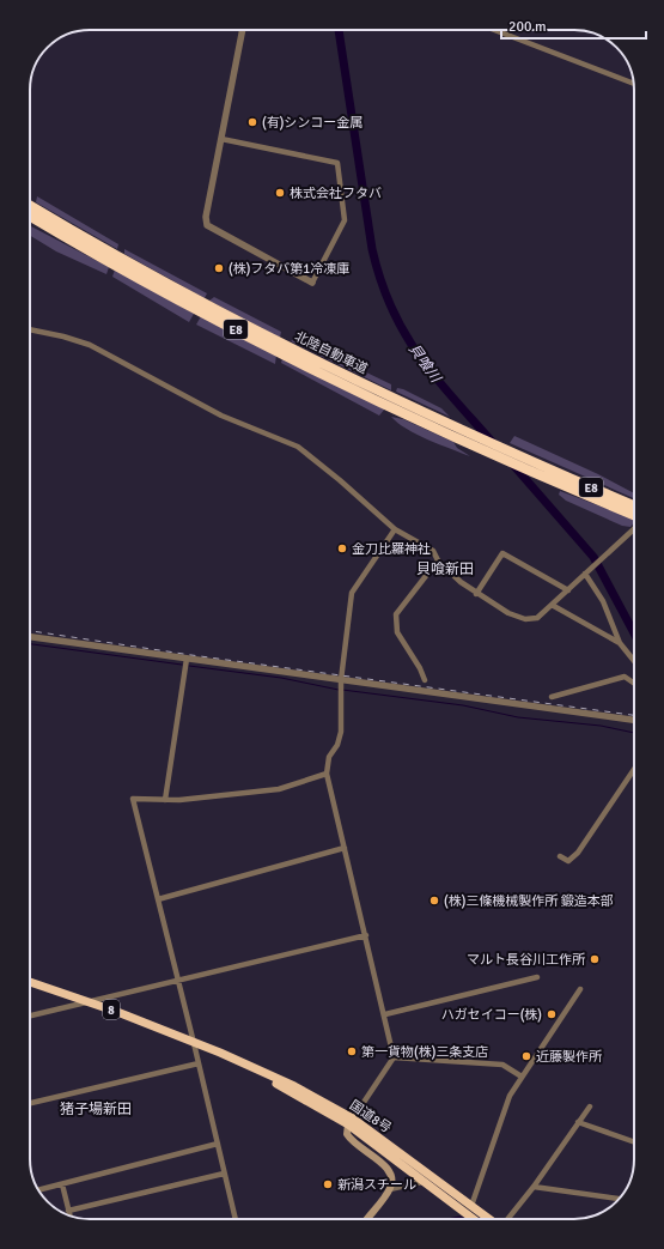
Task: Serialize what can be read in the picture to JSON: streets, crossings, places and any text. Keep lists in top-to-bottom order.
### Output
{
  "streets": {
    "highway": [
      "E8",
      "北陸自動車道",
      "8",
      "国道8号"
    ]
  },
  "districts": ["貝喰新田", "猪子場新田"],
  "water": ["貝喰川"],
  "places": [
    "(有)シンコー金属",
    "株式会社フタバ",
    "(株)フタバ第1冷凍庫",
    "金刀比羅神社",
    "(株)三條機械製作所 鍛造本部",
    "マルト長谷川工作所",
    "ハガセイコー(株)",
    "第一貨物(株)三条支店",
    "近藤製作所",
    "新潟スチール"
  ],
  "scale_bar": "200 m"
}
